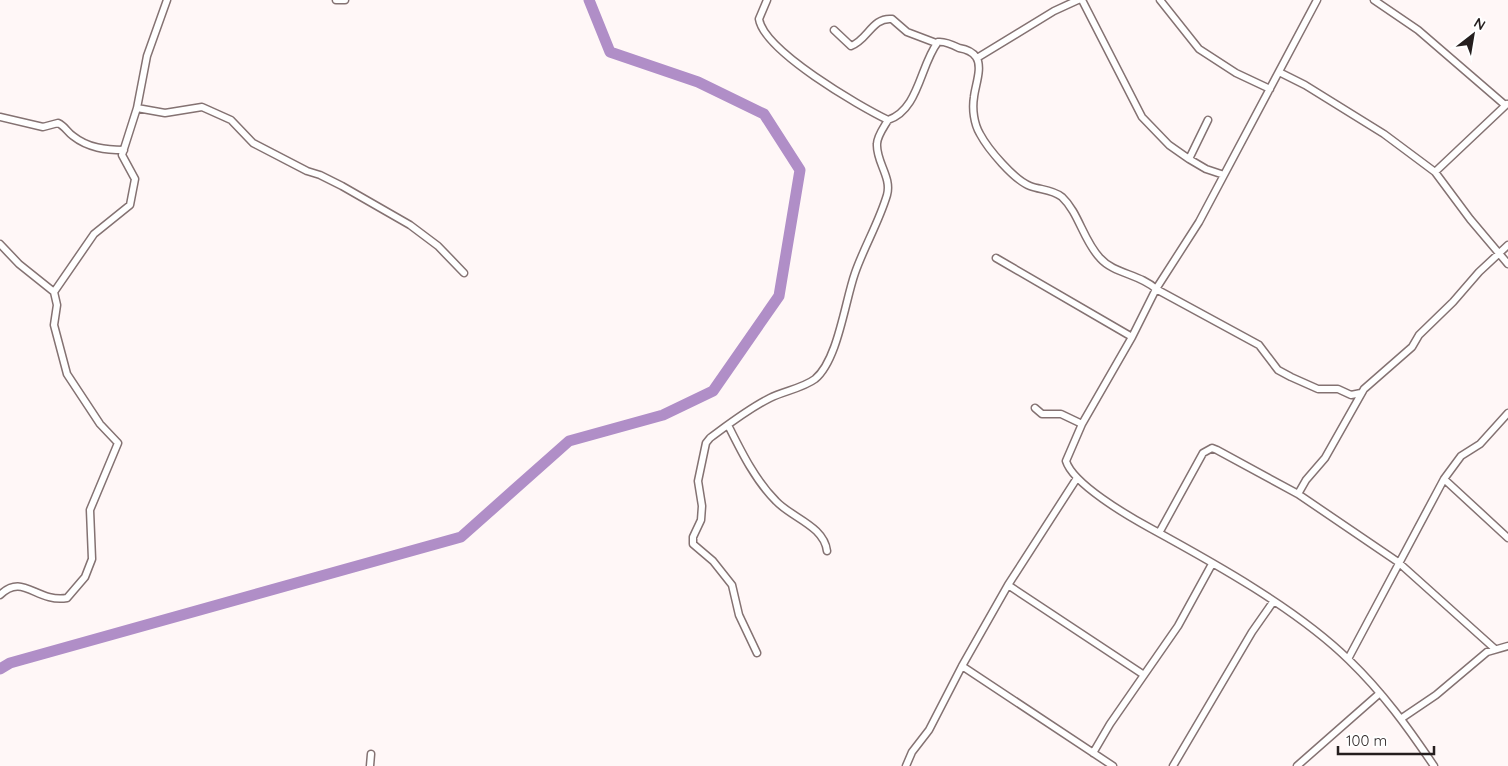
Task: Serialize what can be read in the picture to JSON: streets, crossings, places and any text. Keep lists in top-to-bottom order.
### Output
{
  "scale_bar": "100 m",
  "north": "top right"
}
